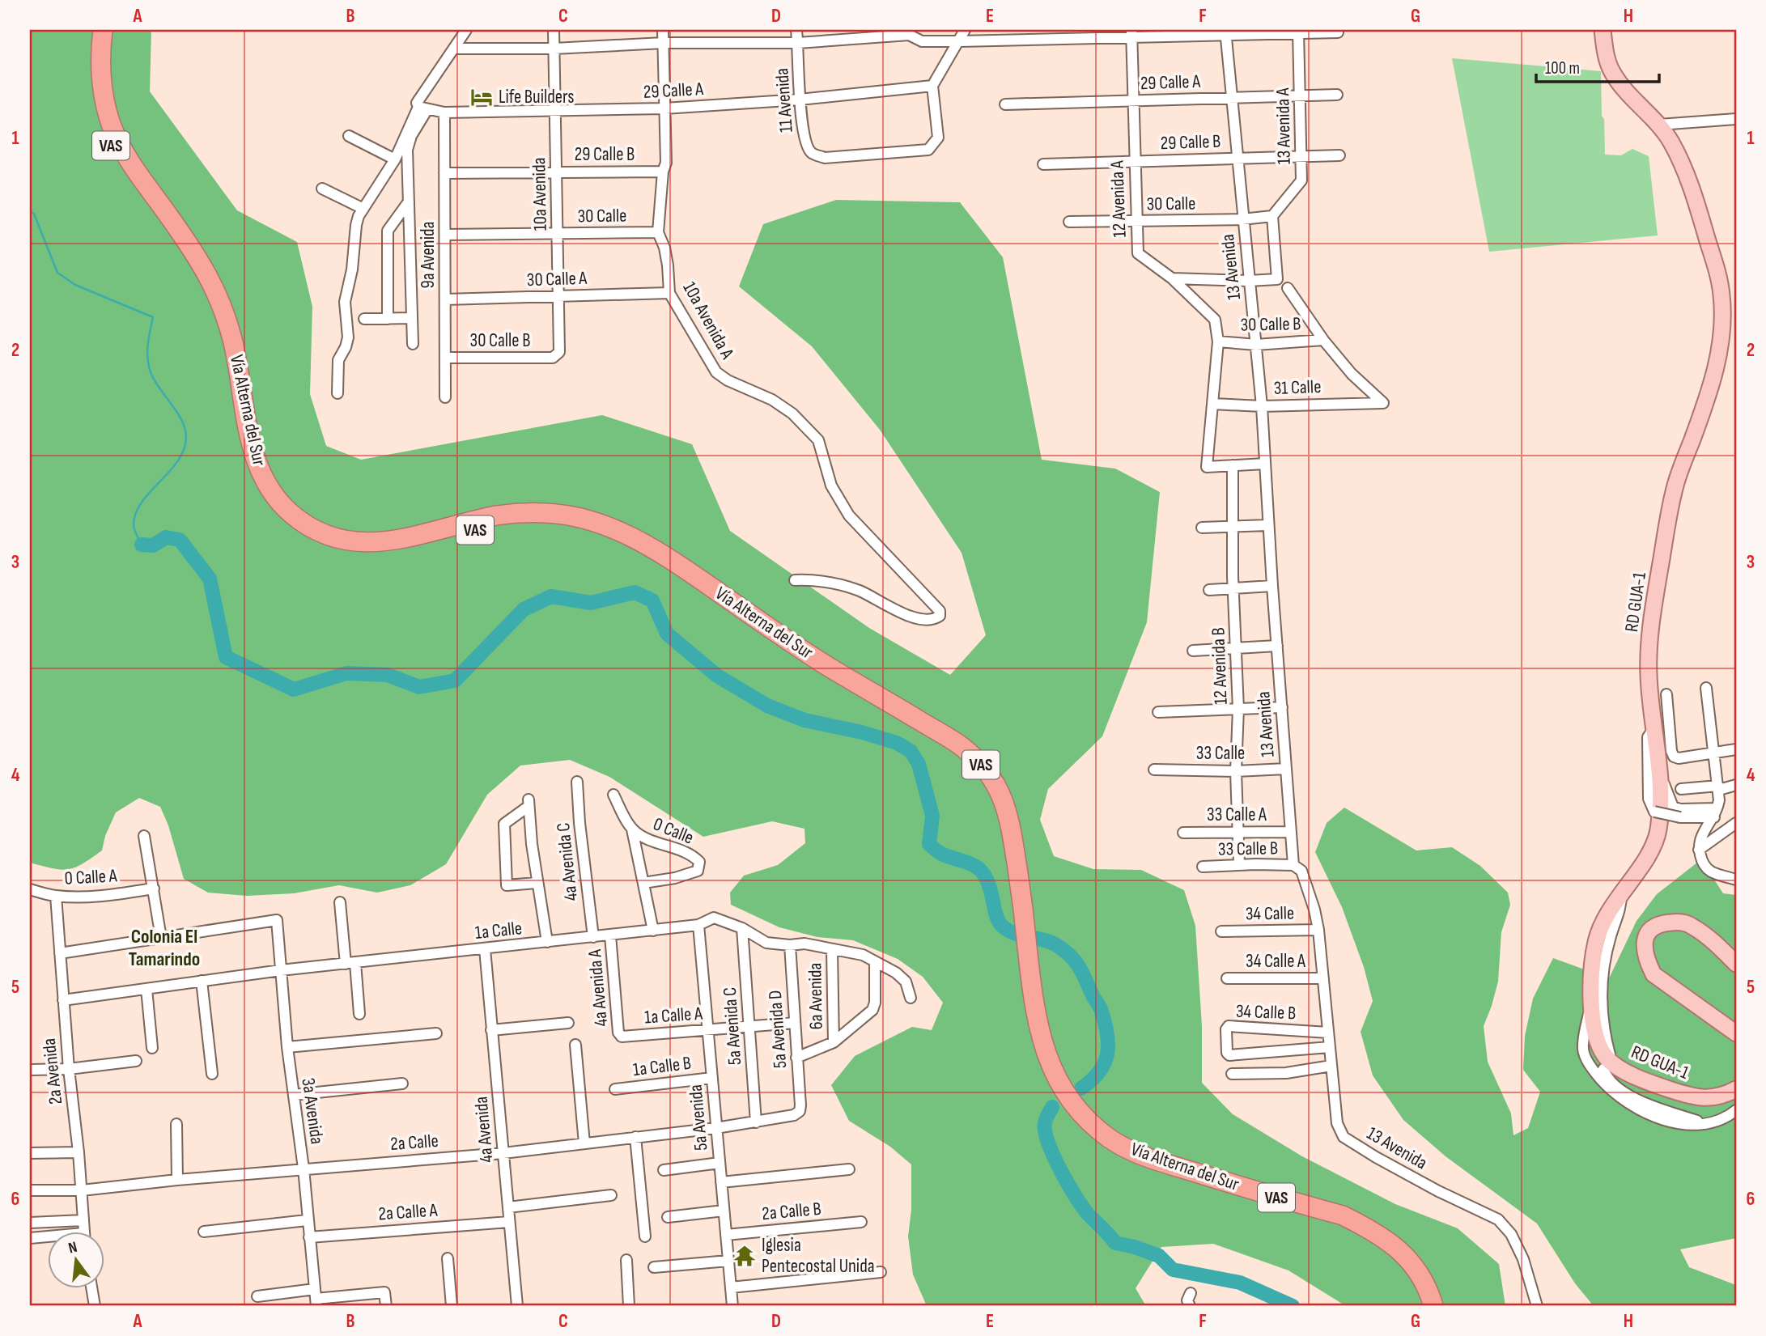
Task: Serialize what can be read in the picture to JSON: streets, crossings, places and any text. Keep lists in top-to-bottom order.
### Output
{
  "streets": {
    "highway": ["VAS", "Vía Alterna del Sur"],
    "main road": ["RD GUA-1"],
    "street": [
      "29 Calle A",
      "11 Avenida",
      "13 Avenida A",
      "29 Calle B",
      "10a Avenida",
      "12 Avenida A",
      "30 Calle",
      "9a Avenida",
      "13 Avenida",
      "30 Calle A",
      "10a Avenida A",
      "30 Calle B",
      "31 Calle",
      "12 Avenida B",
      "33 Calle",
      "33 Calle A",
      "0 Calle",
      "33 Calle B",
      "4a Avenida C",
      "0 Calle A",
      "34 Calle",
      "1a Calle",
      "34 Calle A",
      "4a Avenida A",
      "6a Avenida",
      "34 Calle B",
      "1a Calle A",
      "5a Avenida C",
      "5a Avenida D",
      "1a Calle B",
      "2a Avenida",
      "3a Avenida",
      "5a Avenida",
      "4a Avenida",
      "2a Calle",
      "2a Calle B",
      "2a Calle A"
    ]
  },
  "crossings": [
    ["29 Calle A", "11 Avenida"],
    ["29 Calle A", "13 Avenida A"],
    ["29 Calle A", "10a Avenida"],
    ["29 Calle A", "12 Avenida A"],
    ["29 Calle A", "9a Avenida"],
    ["29 Calle A", "13 Avenida"],
    ["29 Calle A", "10a Avenida A"],
    ["13 Avenida A", "29 Calle B"],
    ["13 Avenida A", "30 Calle"],
    ["29 Calle B", "10a Avenida"],
    ["29 Calle B", "12 Avenida A"],
    ["29 Calle B", "9a Avenida"],
    ["29 Calle B", "13 Avenida"],
    ["29 Calle B", "10a Avenida A"],
    ["10a Avenida", "30 Calle"],
    ["10a Avenida", "30 Calle A"],
    ["10a Avenida", "30 Calle B"],
    ["12 Avenida A", "30 Calle"],
    ["12 Avenida A", "30 Calle B"],
    ["12 Avenida A", "31 Calle"],
    ["12 Avenida A", "12 Avenida B"],
    ["30 Calle", "9a Avenida"],
    ["30 Calle", "13 Avenida"],
    ["30 Calle", "10a Avenida A"],
    ["9a Avenida", "30 Calle A"],
    ["9a Avenida", "30 Calle B"],
    ["13 Avenida", "30 Calle B"],
    ["13 Avenida", "31 Calle"],
    ["13 Avenida", "33 Calle"],
    ["13 Avenida", "33 Calle A"],
    ["13 Avenida", "33 Calle B"],
    ["13 Avenida", "34 Calle"],
    ["13 Avenida", "34 Calle A"],
    ["13 Avenida", "34 Calle B"],
    ["30 Calle A", "10a Avenida A"],
    ["30 Calle B", "31 Calle"],
    ["12 Avenida B", "33 Calle"],
    ["12 Avenida B", "33 Calle A"],
    ["12 Avenida B", "33 Calle B"],
    ["4a Avenida C", "1a Calle"],
    ["0 Calle A", "2a Avenida"],
    ["1a Calle", "4a Avenida A"],
    ["1a Calle", "6a Avenida"],
    ["1a Calle", "5a Avenida C"],
    ["1a Calle", "5a Avenida D"],
    ["1a Calle", "2a Avenida"],
    ["1a Calle", "3a Avenida"],
    ["1a Calle", "5a Avenida"],
    ["1a Calle", "4a Avenida"],
    ["4a Avenida A", "1a Calle A"],
    ["4a Avenida A", "2a Calle"],
    ["1a Calle A", "5a Avenida C"],
    ["1a Calle A", "5a Avenida D"],
    ["1a Calle A", "5a Avenida"],
    ["5a Avenida C", "2a Calle"],
    ["5a Avenida D", "2a Calle"],
    ["1a Calle B", "5a Avenida"],
    ["2a Avenida", "2a Calle"],
    ["3a Avenida", "2a Calle"],
    ["3a Avenida", "2a Calle A"],
    ["5a Avenida", "2a Calle"],
    ["5a Avenida", "2a Calle B"],
    ["4a Avenida", "2a Calle"],
    ["4a Avenida", "2a Calle A"]
  ],
  "districts": ["Colonia El Tamarindo"],
  "places": {
    "hotel": ["Life Builders"],
    "temple": ["Iglesia Pentecostal Unida"]
  },
  "scale_bar": "100 m",
  "north": "top",
  "grid": {
    "columns": [
      "A",
      "B",
      "C",
      "D",
      "E",
      "F",
      "G",
      "H"
    ],
    "rows": [
      "1",
      "2",
      "3",
      "4",
      "5",
      "6"
    ]
  }
}
